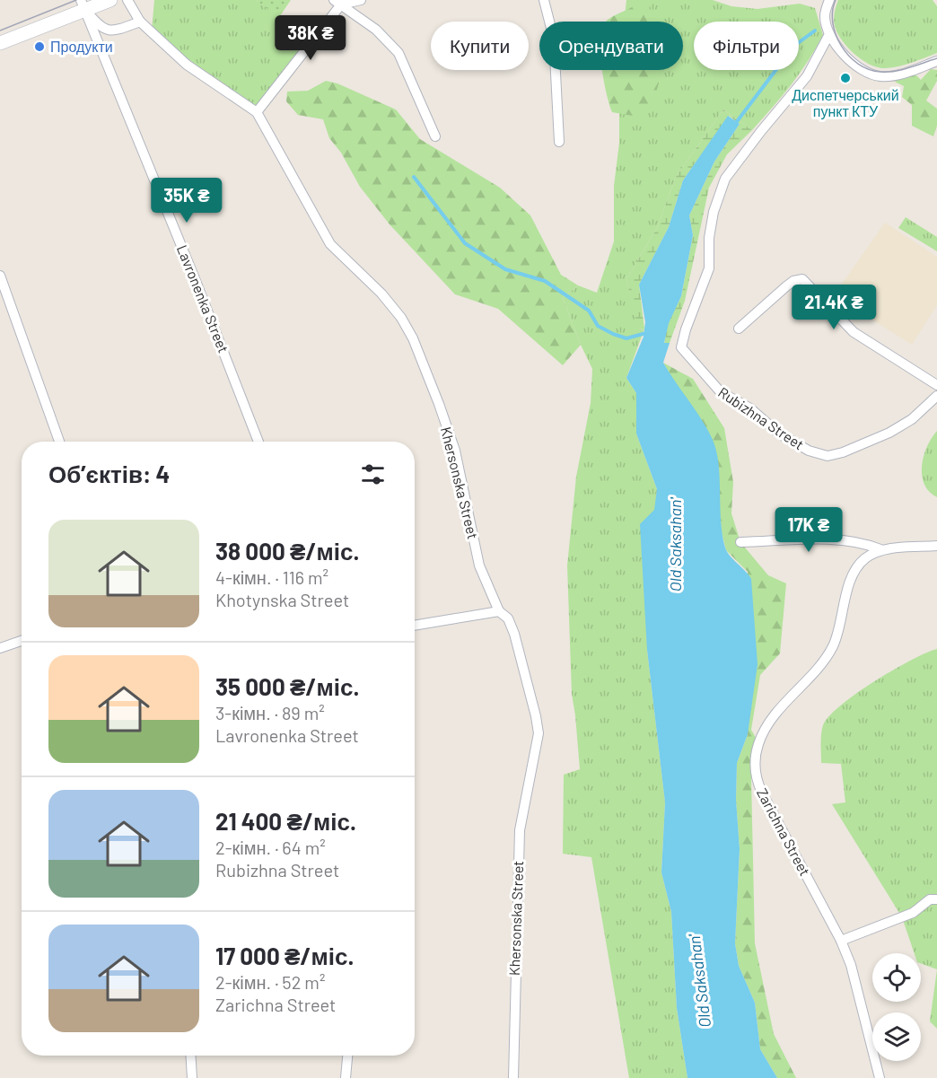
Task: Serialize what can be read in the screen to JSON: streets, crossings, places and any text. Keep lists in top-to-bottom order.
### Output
{
  "streets": {
    "street": [
      "Lavronenka Street",
      "Rubizhna Street",
      "Khersonska Street",
      "Zarichna Street"
    ]
  },
  "water": ["Old Saksahan'"],
  "places": ["Продукти", "Диспетчерський пункт КТУ"],
  "page": {
    "price": [
      "38K ₴",
      "35K ₴",
      "21.4K ₴",
      "17K ₴"
    ],
    "chip": ["Купити", "Орендувати", "Фільтри"],
    "heading": "Об’єктів: 4",
    "list": [
      {
        "name": "38 000 ₴/міс.",
        "note": "4-кімн. · 116 m² · Khotynska Street"
      },
      {
        "name": "35 000 ₴/міс.",
        "note": "3-кімн. · 89 m² · Lavronenka Street"
      },
      {
        "name": "21 400 ₴/міс.",
        "note": "2-кімн. · 64 m² · Rubizhna Street"
      },
      {
        "name": "17 000 ₴/міс.",
        "note": "2-кімн. · 52 m² · Zarichna Street"
      }
    ]
  }
}
